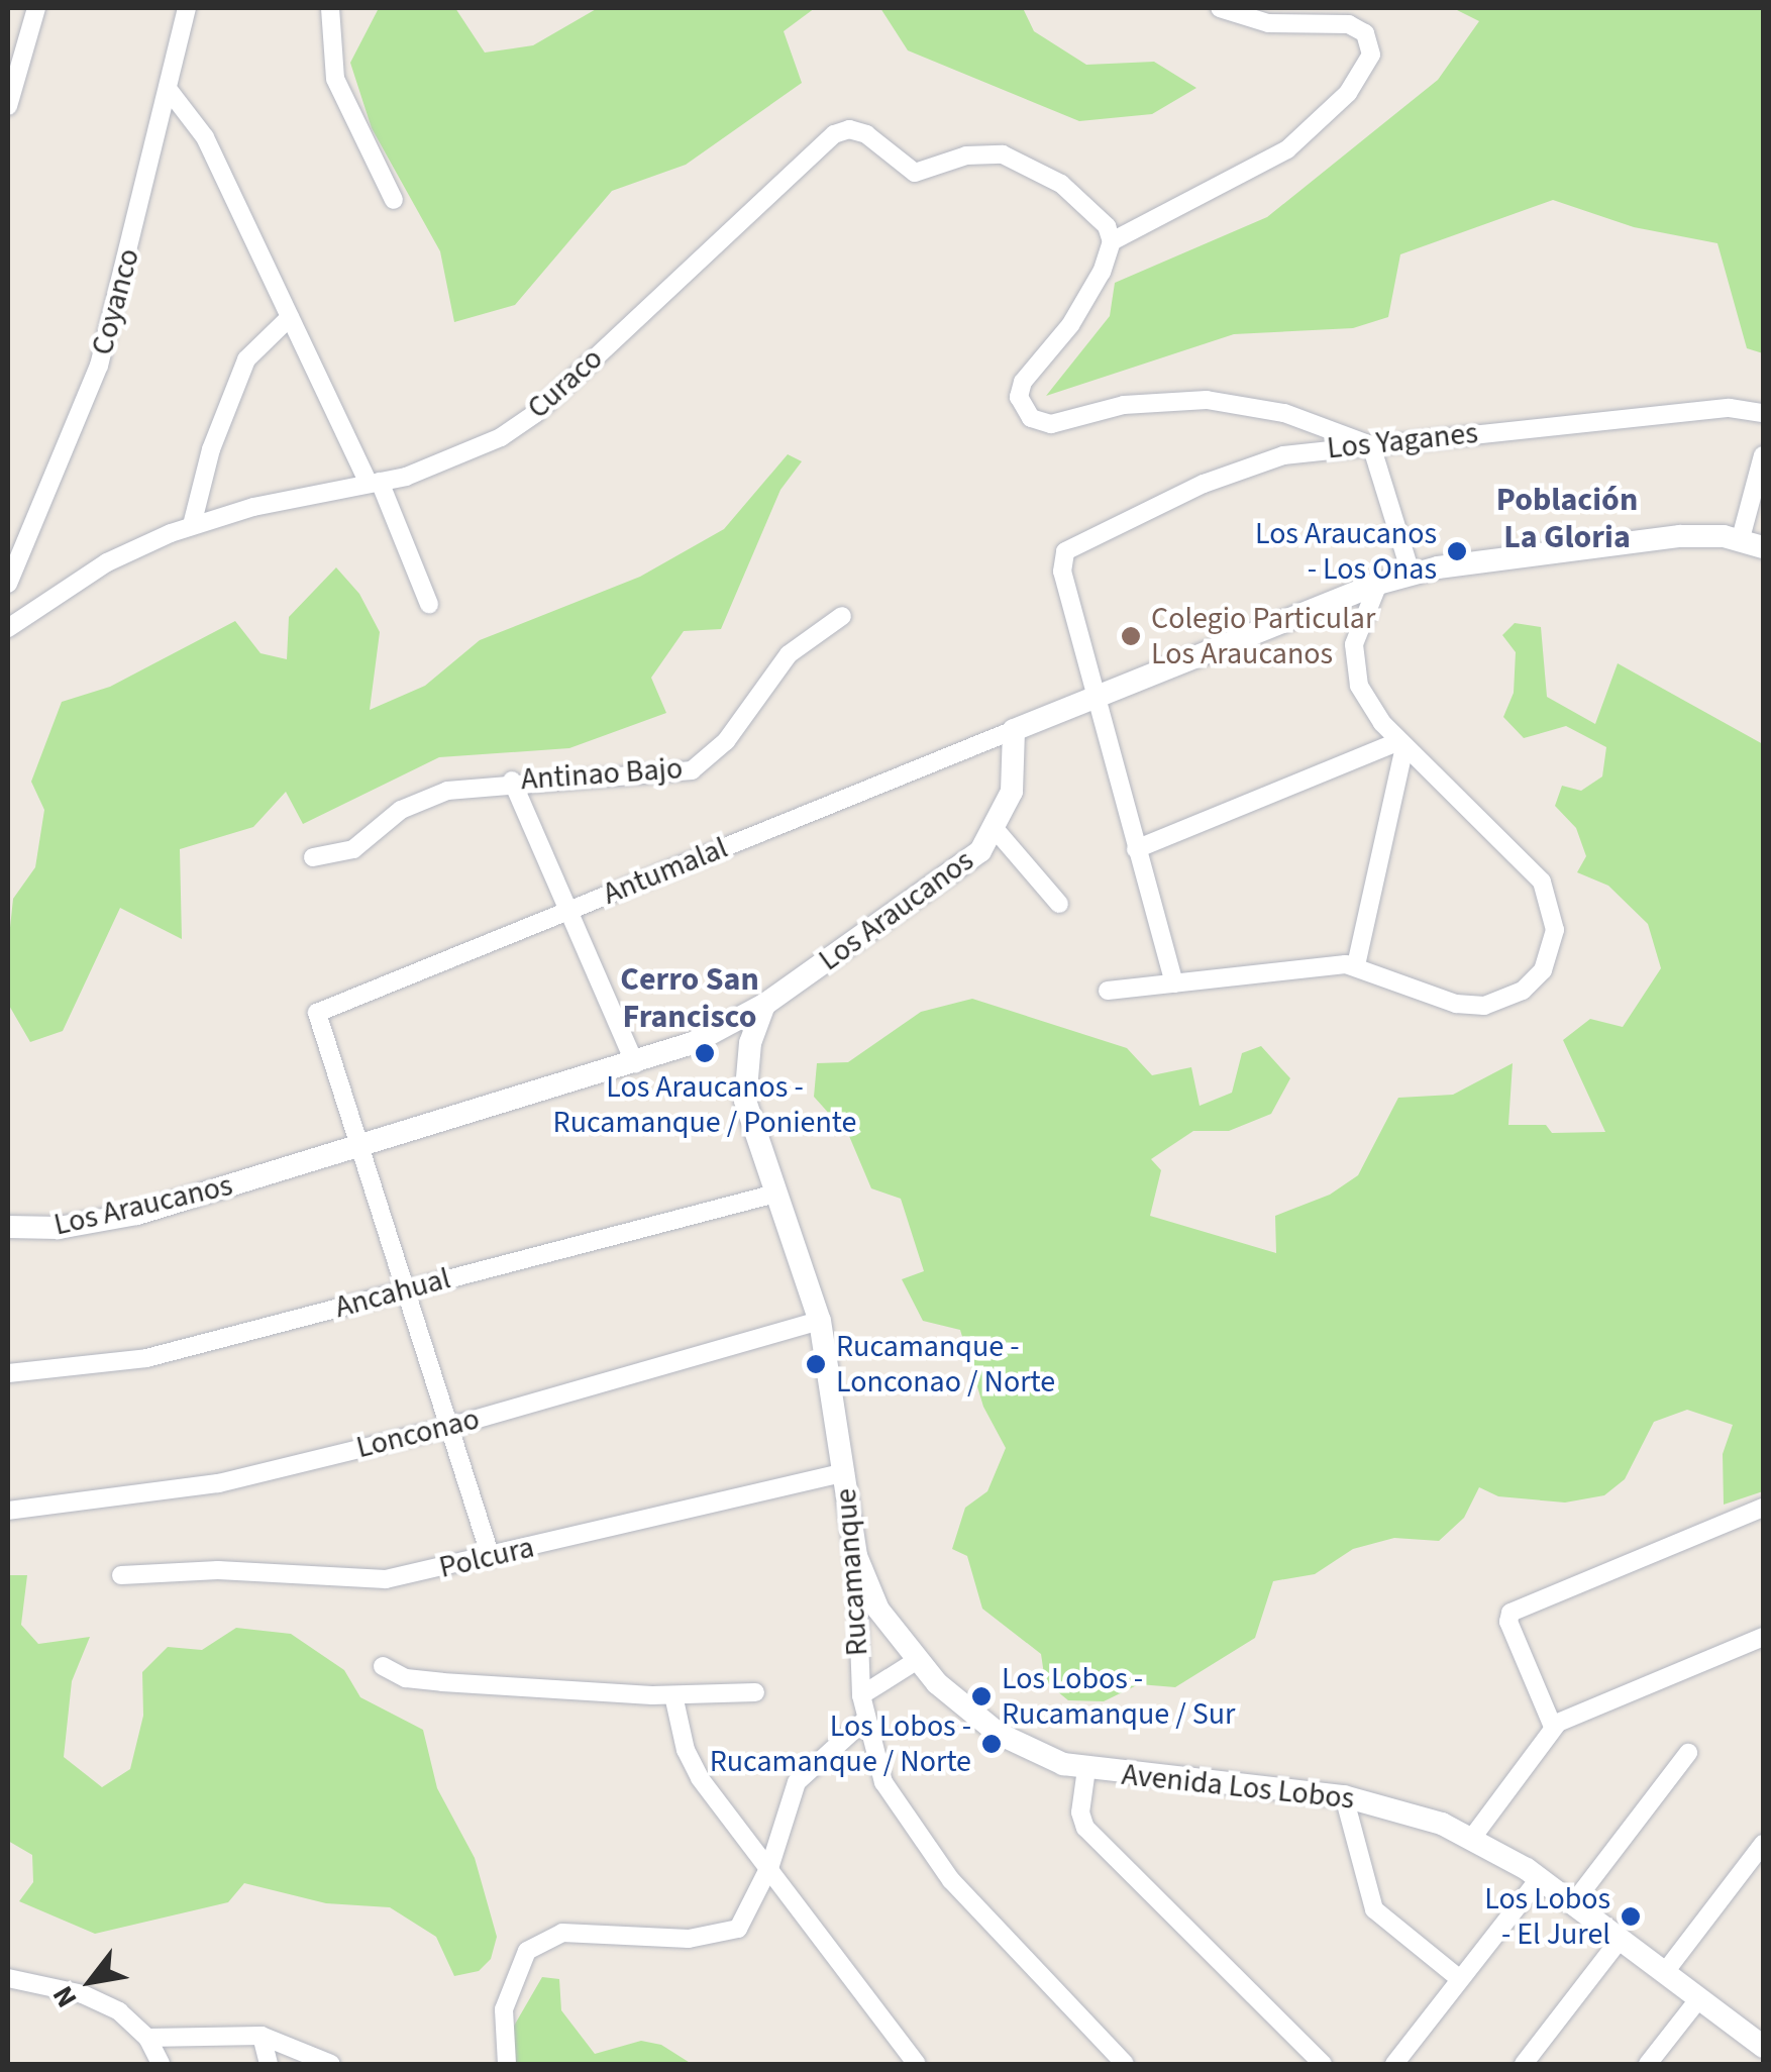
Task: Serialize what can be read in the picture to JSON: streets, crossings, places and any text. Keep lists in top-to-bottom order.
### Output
{
  "streets": {
    "street": [
      "Coyanco",
      "Curaco",
      "Los Yaganes",
      "Antinao Bajo",
      "Antumalal",
      "Los Araucanos",
      "Ancahual",
      "Lonconao",
      "Polcura",
      "Rucamanque",
      "Avenida Los Lobos"
    ]
  },
  "crossings": [
    ["Antumalal", "Los Araucanos"],
    ["Los Araucanos", "Rucamanque"],
    ["Ancahual", "Rucamanque"],
    ["Lonconao", "Rucamanque"],
    ["Polcura", "Rucamanque"],
    ["Rucamanque", "Avenida Los Lobos"]
  ],
  "districts": ["Población La Gloria", "Cerro San Francisco"],
  "places": [
    "Los Araucanos - Los Onas",
    "Colegio Particular Los Araucanos",
    "Los Araucanos - Rucamanque / Poniente",
    "Rucamanque - Lonconao / Norte",
    "Los Lobos - Rucamanque / Sur",
    "Los Lobos - Rucamanque / Norte",
    "Los Lobos - El Jurel"
  ],
  "north": "bottom left"
}
